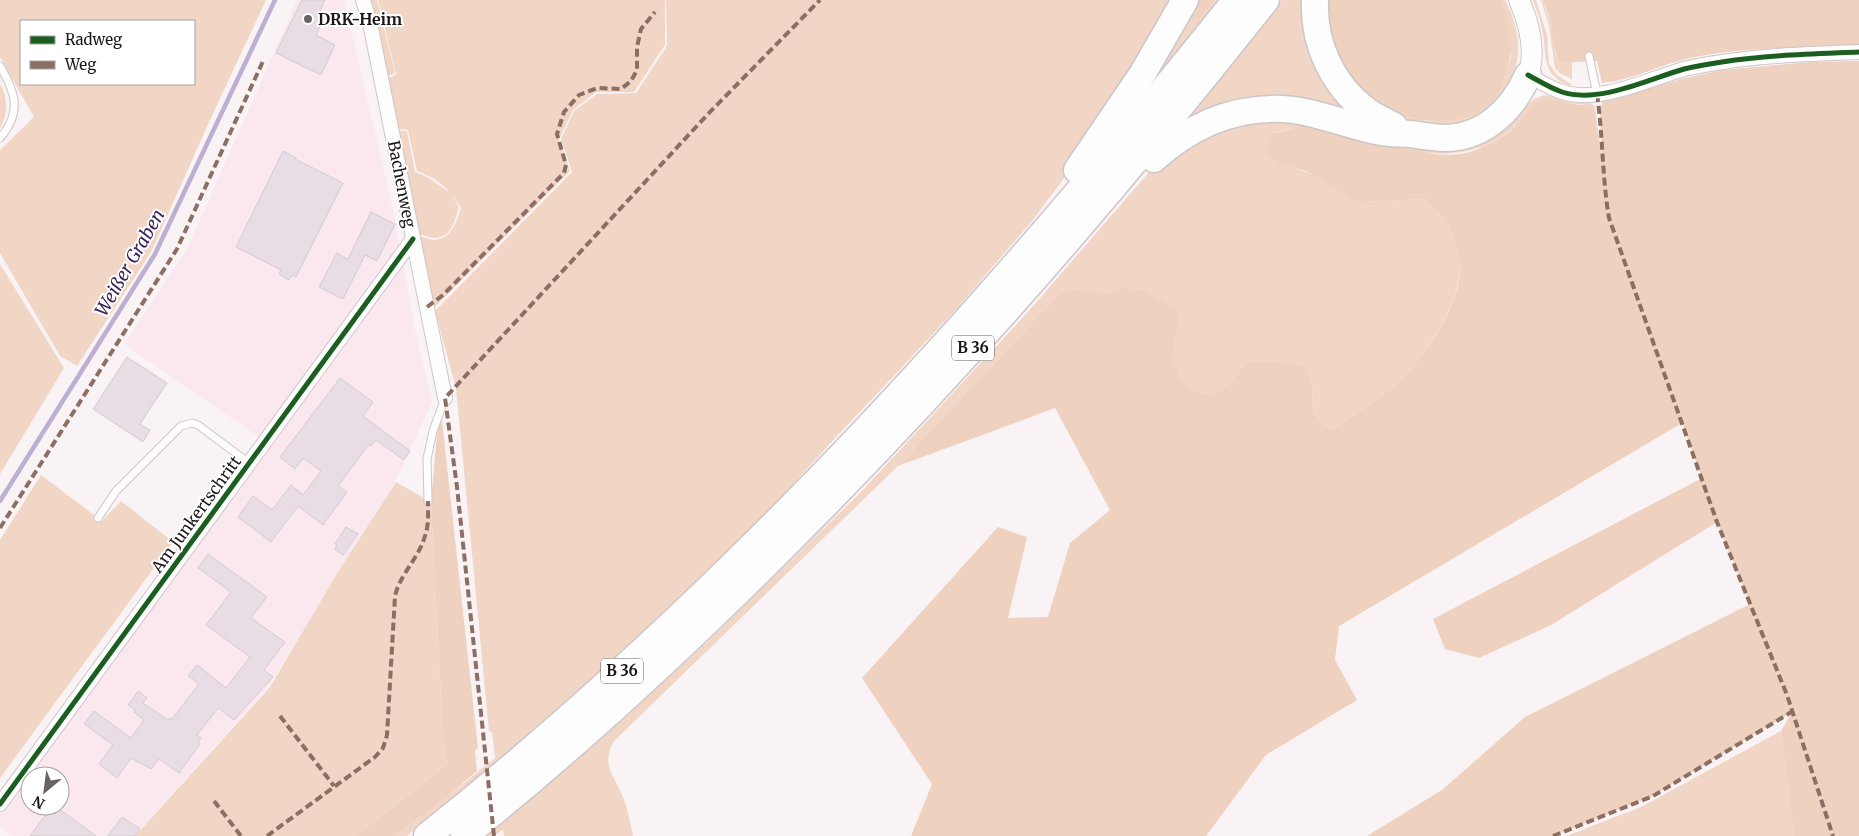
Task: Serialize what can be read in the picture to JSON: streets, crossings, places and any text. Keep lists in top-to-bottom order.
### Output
{
  "streets": {
    "highway": ["B 36"],
    "street": ["Bachenweg", "Am Junkertschritt"]
  },
  "crossings": [
    ["Bachenweg", "Am Junkertschritt"]
  ],
  "water": ["Weißer Graben"],
  "places": ["DRK-Heim"],
  "legend": ["Radweg", "Weg"],
  "north": "bottom left"
}
